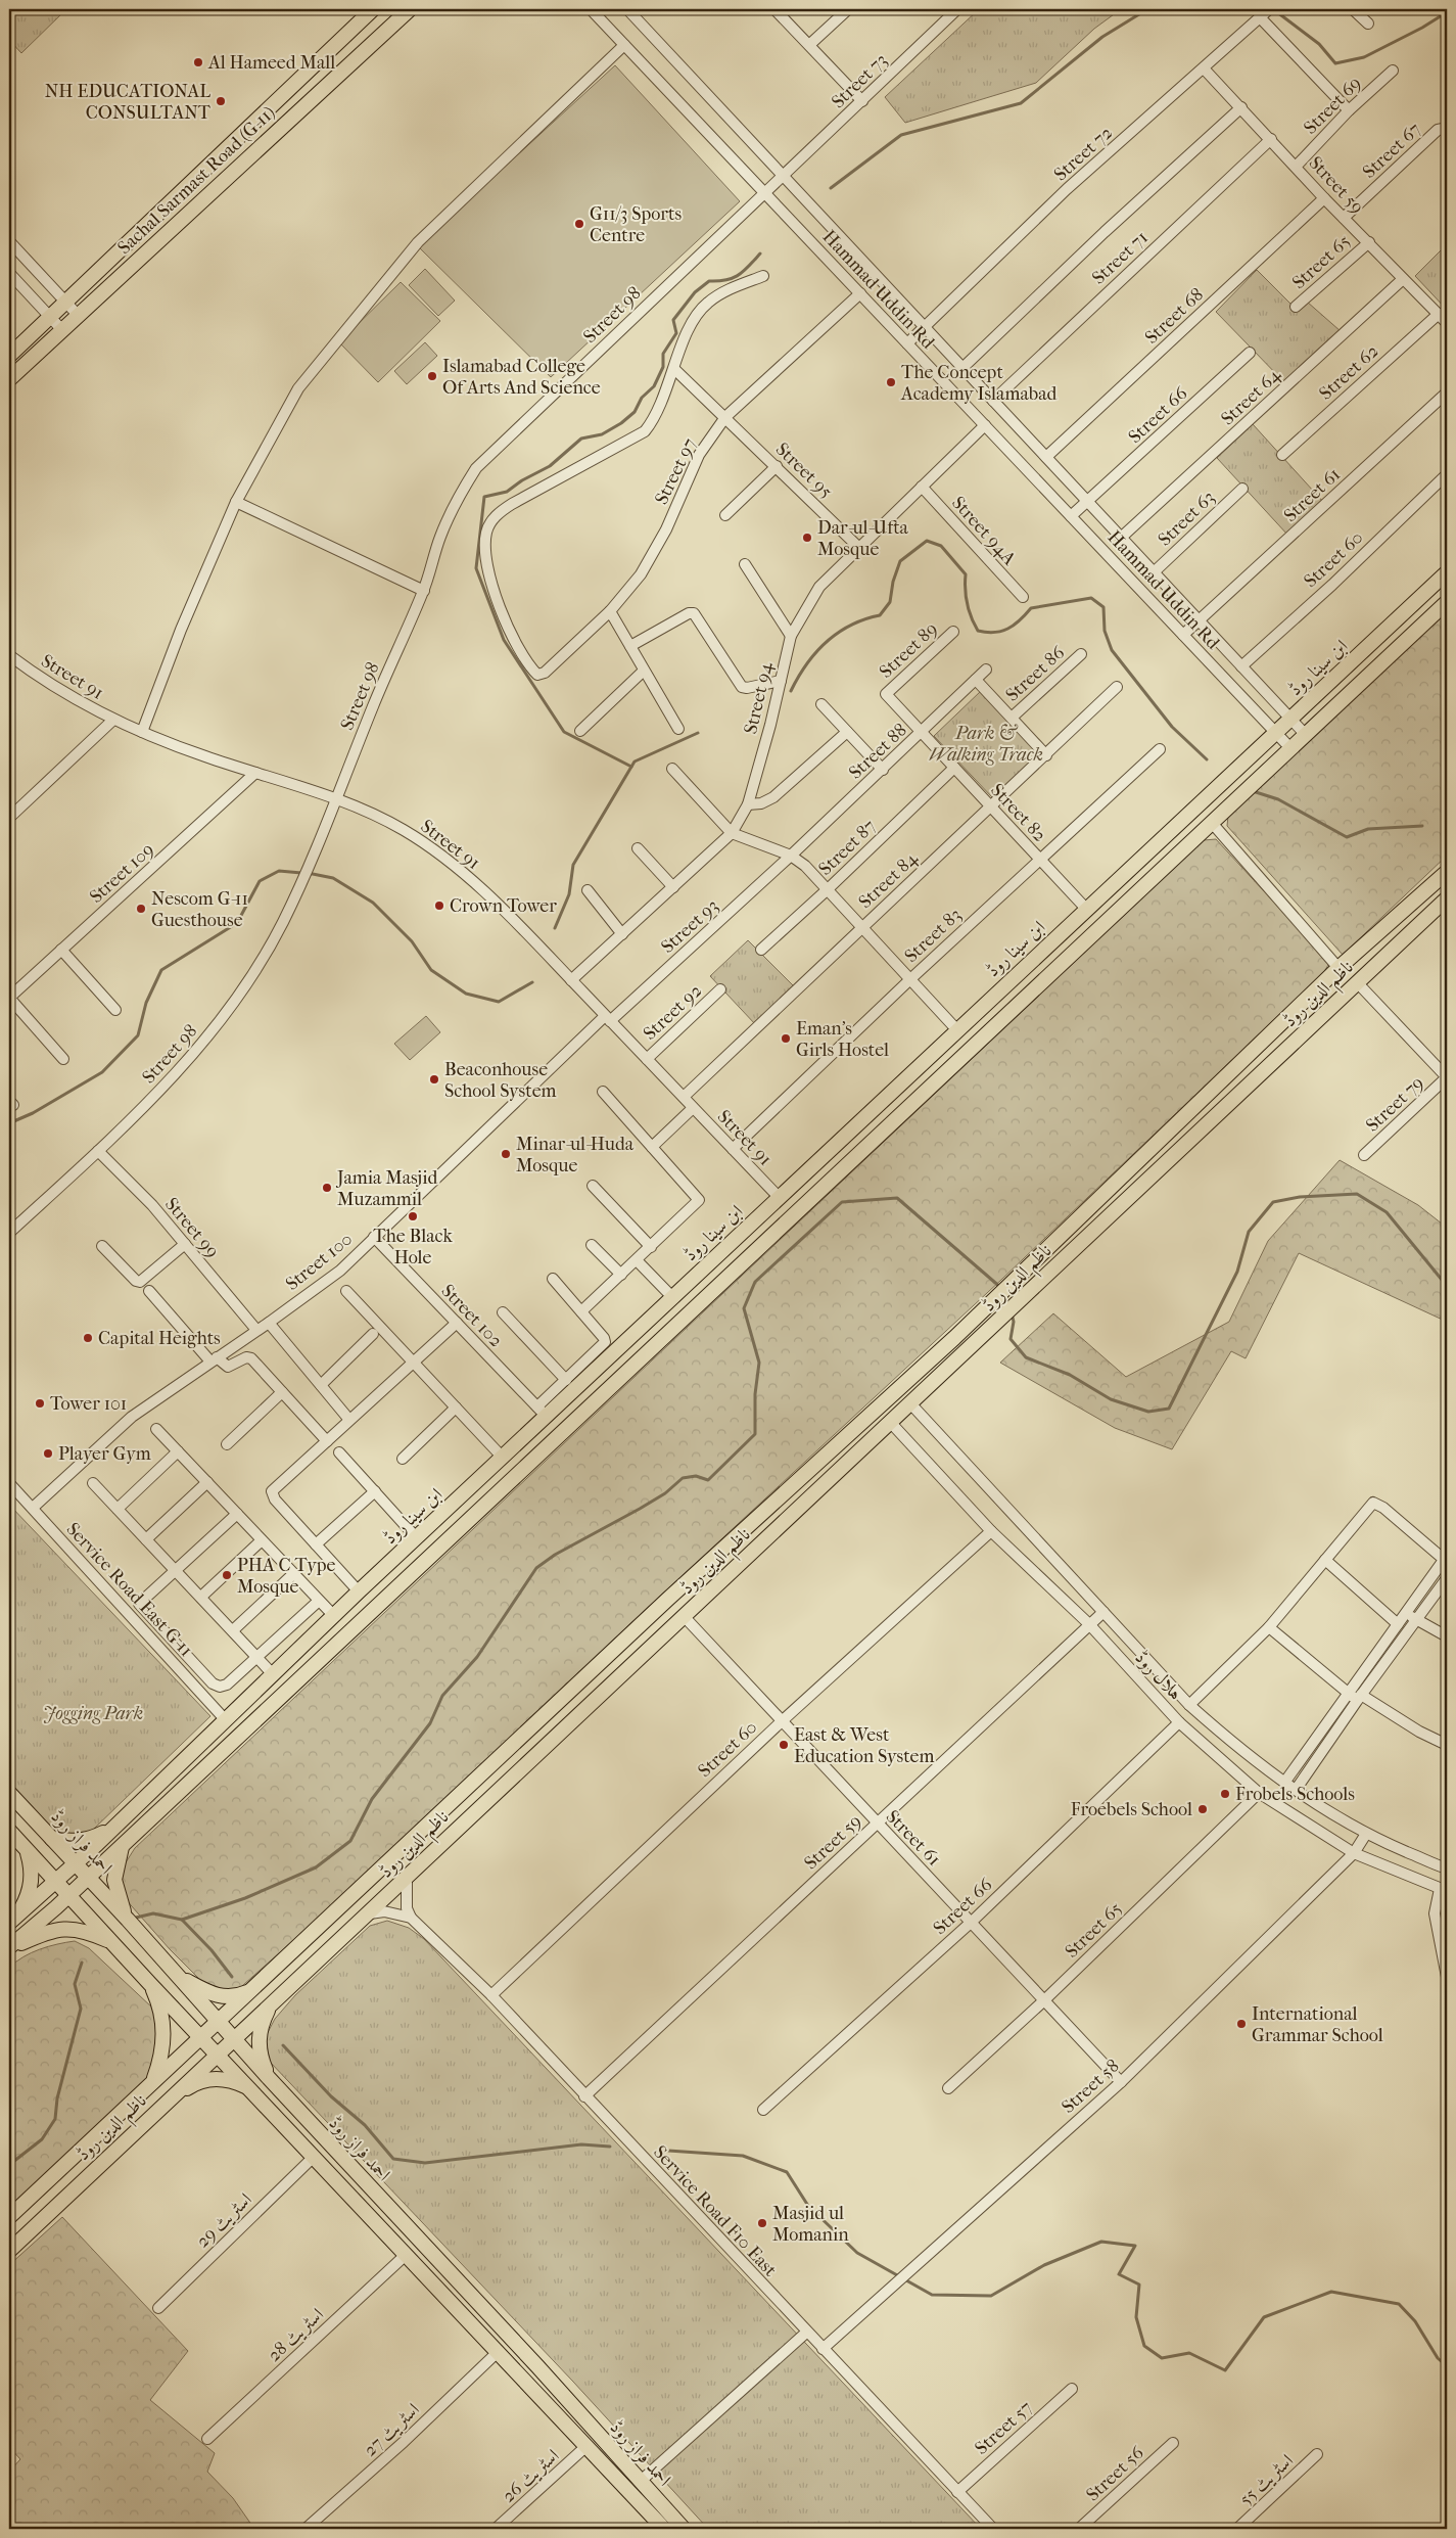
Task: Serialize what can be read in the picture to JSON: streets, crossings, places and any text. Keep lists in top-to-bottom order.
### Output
{
  "streets": {
    "main road": [
      "Sachal Sarmast Road (G-11)",
      "ابن سینا روڈ",
      "ناظم الدین روڈ",
      "احمد فراز روڈ"
    ],
    "street": [
      "Street 73",
      "Street 69",
      "Street 67",
      "Street 72",
      "Street 59",
      "Street 71",
      "Street 65",
      "Hammad Uddin Rd",
      "Street 98",
      "Street 68",
      "Street 62",
      "Street 64",
      "Street 66",
      "Street 95",
      "Street 97",
      "Street 61",
      "Street 63",
      "Street 94A",
      "Street 60",
      "Street 89",
      "Street 86",
      "Street 91",
      "Street 94",
      "Street 88",
      "Street 82",
      "Street 87",
      "Street 109",
      "Street 84",
      "Street 93",
      "Street 83",
      "Street 92",
      "Street 79",
      "Street 99",
      "Street 100",
      "Street 102",
      "Service Road East G-11",
      "ہلال روڈ",
      "Street 58",
      "Service Road F10 East",
      "اسٹریٹ 29",
      "اسٹریٹ 28",
      "Street 57",
      "اسٹریٹ 27",
      "Street 56",
      "اسٹریٹ 26",
      "اسٹریٹ 55"
    ]
  },
  "crossings": [
    ["Street 73", "Hammad Uddin Rd"],
    ["Street 73", "Street 98"],
    ["Street 69", "Street 59"],
    ["Street 67", "Street 59"],
    ["Street 72", "Street 59"],
    ["Street 72", "Hammad Uddin Rd"],
    ["Street 59", "Street 71"],
    ["Street 59", "Street 65"],
    ["Street 59", "Street 68"],
    ["Street 59", "Street 62"],
    ["Street 59", "Street 64"],
    ["Street 59", "Street 61"],
    ["Street 59", "ہلال روڈ"],
    ["Street 59", "Service Road F10 East"],
    ["Street 71", "Hammad Uddin Rd"],
    ["Street 65", "Street 61"],
    ["Street 65", "ہلال روڈ"],
    ["Hammad Uddin Rd", "Street 98"],
    ["Hammad Uddin Rd", "Street 68"],
    ["Hammad Uddin Rd", "Street 64"],
    ["Hammad Uddin Rd", "Street 66"],
    ["Hammad Uddin Rd", "Street 97"],
    ["Hammad Uddin Rd", "Street 61"],
    ["Hammad Uddin Rd", "Street 63"],
    ["Hammad Uddin Rd", "Street 60"],
    ["Hammad Uddin Rd", "ابن سینا روڈ"],
    ["Hammad Uddin Rd", "Street 94"],
    ["Street 98", "Street 91"],
    ["Street 98", "Street 99"],
    ["Street 66", "Street 61"],
    ["Street 66", "ہلال روڈ"],
    ["Street 95", "Street 97"],
    ["Street 95", "Street 94"],
    ["Street 61", "Street 60"],
    ["Street 61", "ناظم الدین روڈ"],
    ["Street 61", "Street 58"],
    ["Street 94A", "Street 94"],
    ["Street 60", "ہلال روڈ"],
    ["Street 60", "Service Road F10 East"],
    ["Street 89", "Street 82"],
    ["ابن سینا روڈ", "Street 91"],
    ["ابن سینا روڈ", "Street 82"],
    ["ابن سینا روڈ", "Street 102"],
    ["ابن سینا روڈ", "Service Road East G-11"],
    ["ابن سینا روڈ", "احمد فراز روڈ"],
    ["Street 91", "Street 94"],
    ["Street 91", "Street 109"],
    ["Street 91", "Street 84"],
    ["Street 91", "Street 93"],
    ["Street 91", "Street 83"],
    ["Street 91", "Street 92"],
    ["Street 91", "Street 100"],
    ["Street 88", "Street 82"],
    ["Street 88", "Street 93"],
    ["Street 82", "Street 87"],
    ["Street 82", "Street 84"],
    ["Street 82", "Street 83"],
    ["Street 93", "Street 100"],
    ["ناظم الدین روڈ", "ہلال روڈ"],
    ["ناظم الدین روڈ", "احمد فراز روڈ"],
    ["Street 99", "Street 100"],
    ["Street 100", "Street 102"],
    ["Street 100", "Service Road East G-11"],
    ["ہلال روڈ", "Street 58"],
    ["احمد فراز روڈ", "اسٹریٹ 29"],
    ["احمد فراز روڈ", "اسٹریٹ 28"],
    ["احمد فراز روڈ", "اسٹریٹ 27"],
    ["احمد فراز روڈ", "اسٹریٹ 26"],
    ["Street 58", "Service Road F10 East"],
    ["Service Road F10 East", "Street 57"]
  ],
  "parks": ["Park & Walking Track", "Jogging Park"],
  "places": [
    "Al Hameed Mall",
    "NH EDUCATIONAL CONSULTANT",
    "G11/3 Sports Centre",
    "Islamabad College Of Arts And Science",
    "The Concept Academy Islamabad",
    "Dar-ul-Ufta Mosque",
    "Crown Tower",
    "Nescom G-11 Guesthouse",
    "Eman's Girls Hostel",
    "Beaconhouse School System",
    "Minar-ul-Huda Mosque",
    "Jamia Masjid Muzammil",
    "The Black Hole",
    "Capital Heights",
    "Tower 101",
    "Player Gym",
    "PHA C Type Mosque",
    "East & West Education System",
    "Frobels Schools",
    "Froebels School",
    "International Grammar School",
    "Masjid ul Momanin"
  ]
}
